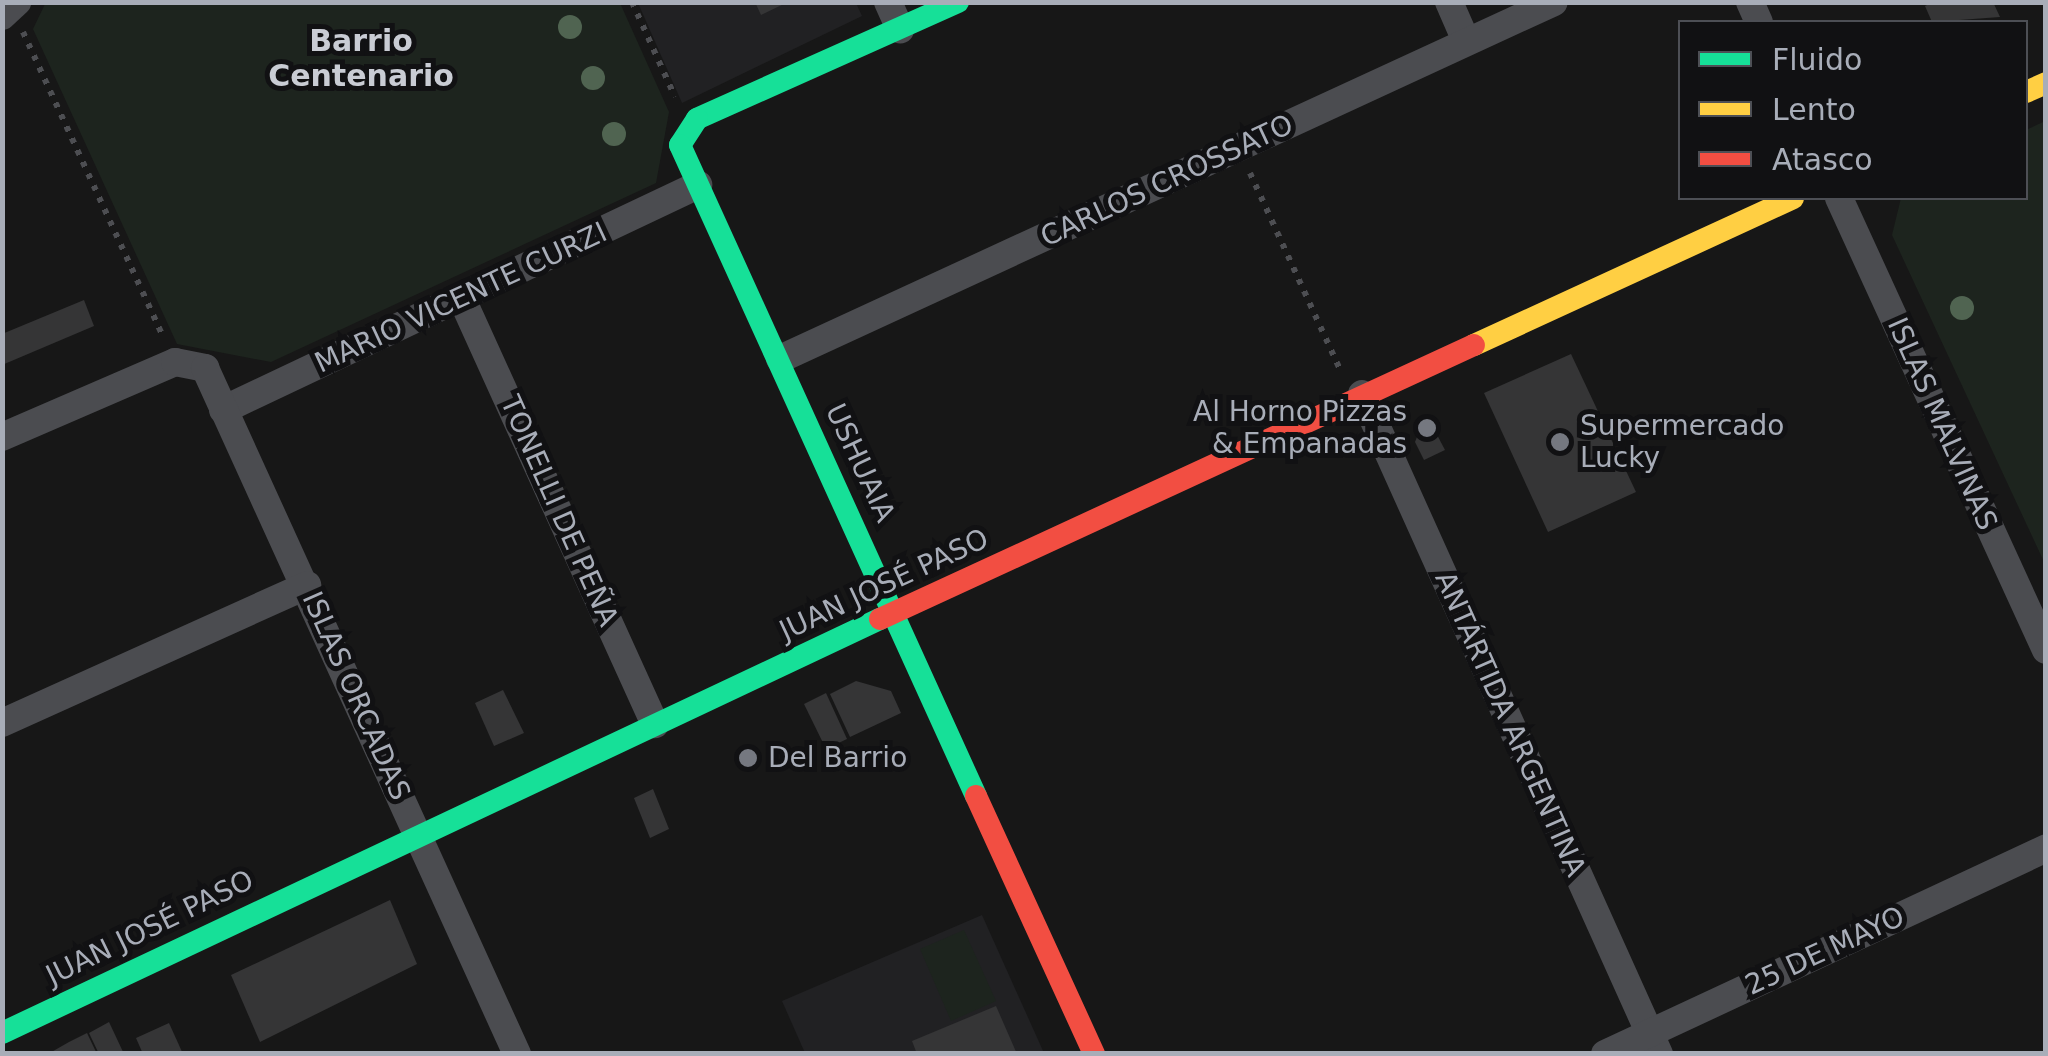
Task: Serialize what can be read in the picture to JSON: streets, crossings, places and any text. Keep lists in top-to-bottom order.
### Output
{
  "streets": {
    "main road": ["USHUAIA", "JUAN JOSÉ PASO"],
    "street": [
      "CARLOS CROSSATO",
      "MARIO VICENTE CURZI",
      "ISLAS MALVINAS",
      "TONELLI DE PEÑA",
      "ISLAS ORCADAS",
      "ANTÁRTIDA ARGENTINA",
      "25 DE MAYO"
    ]
  },
  "crossings": [
    ["CARLOS CROSSATO", "USHUAIA"],
    ["MARIO VICENTE CURZI", "USHUAIA"],
    ["MARIO VICENTE CURZI", "TONELLI DE PEÑA"],
    ["MARIO VICENTE CURZI", "ISLAS ORCADAS"],
    ["USHUAIA", "JUAN JOSÉ PASO"],
    ["TONELLI DE PEÑA", "JUAN JOSÉ PASO"],
    ["JUAN JOSÉ PASO", "ISLAS ORCADAS"],
    ["JUAN JOSÉ PASO", "ANTÁRTIDA ARGENTINA"],
    ["ANTÁRTIDA ARGENTINA", "25 DE MAYO"]
  ],
  "districts": ["Barrio Centenario"],
  "places": ["Al Horno Pizzas & Empanadas", "Supermercado Lucky", "Del Barrio"],
  "legend": ["Fluido", "Lento", "Atasco"]
}
